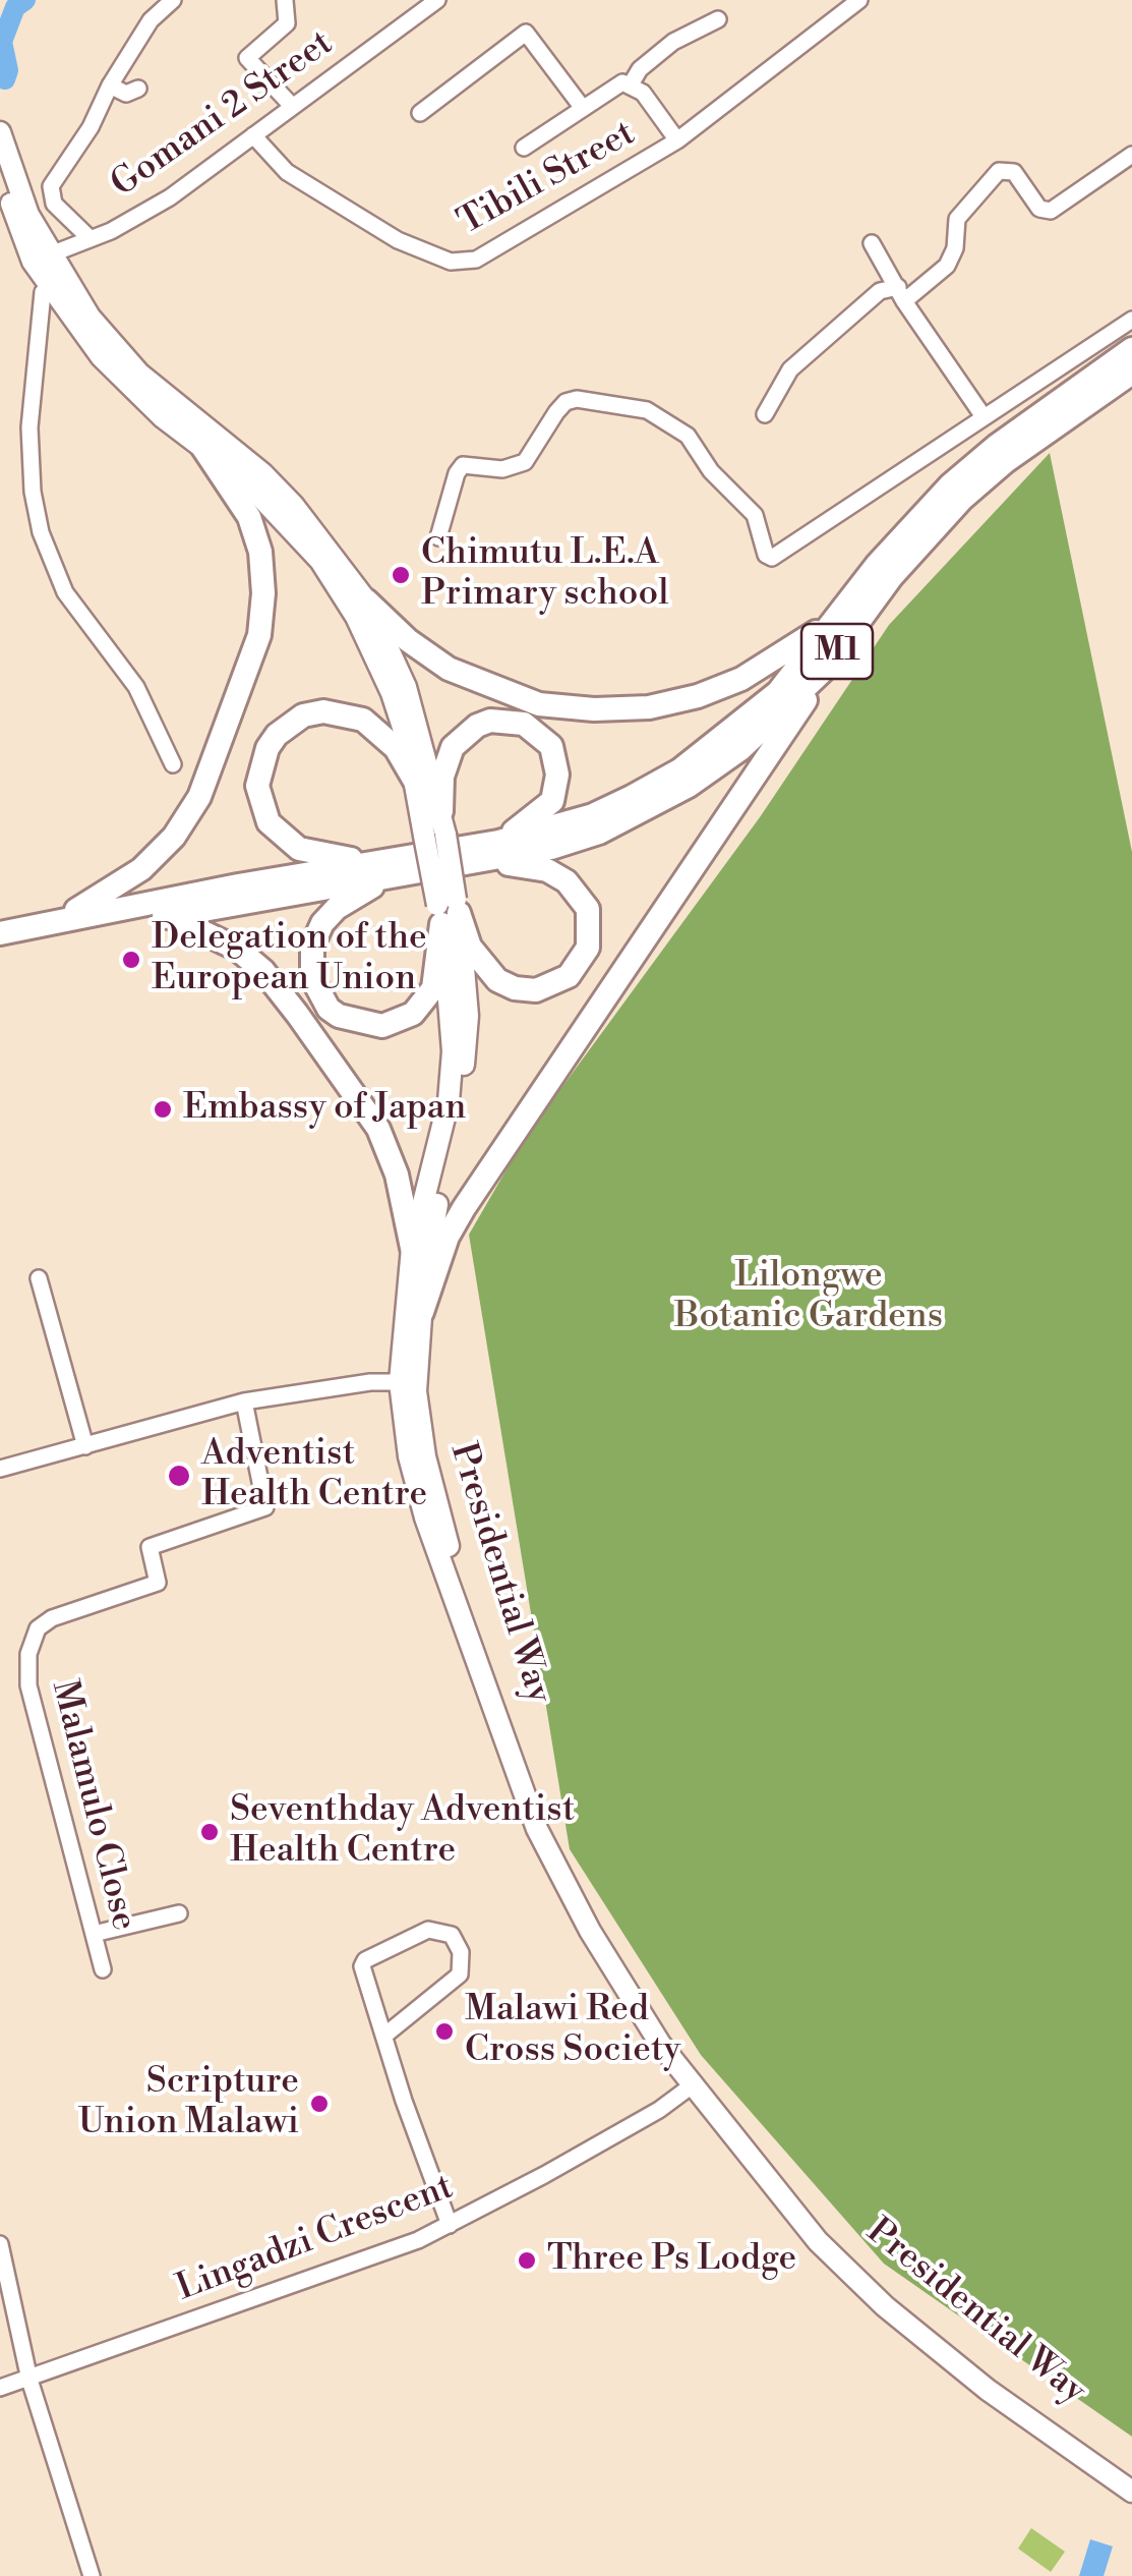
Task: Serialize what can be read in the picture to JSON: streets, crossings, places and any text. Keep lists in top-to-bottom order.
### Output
{
  "streets": {
    "highway": ["M1"],
    "main road": ["Presidential Way"],
    "street": [
      "Gomani 2 Street",
      "Tibili Street",
      "Malamulo Close",
      "Lingadzi Crescent"
    ]
  },
  "crossings": [
    ["Gomani 2 Street", "Tibili Street"],
    ["Gomani 2 Street", "Presidential Way"],
    ["Presidential Way", "Lingadzi Crescent"]
  ],
  "parks": ["Lilongwe Botanic Gardens"],
  "places": [
    "Chimutu L.E.A Primary school",
    "Delegation of the European Union",
    "Embassy of Japan",
    "Adventist Health Centre",
    "Seventhday Adventist Health Centre",
    "Malawi Red Cross Society",
    "Scripture Union Malawi",
    "Three Ps Lodge"
  ]
}
